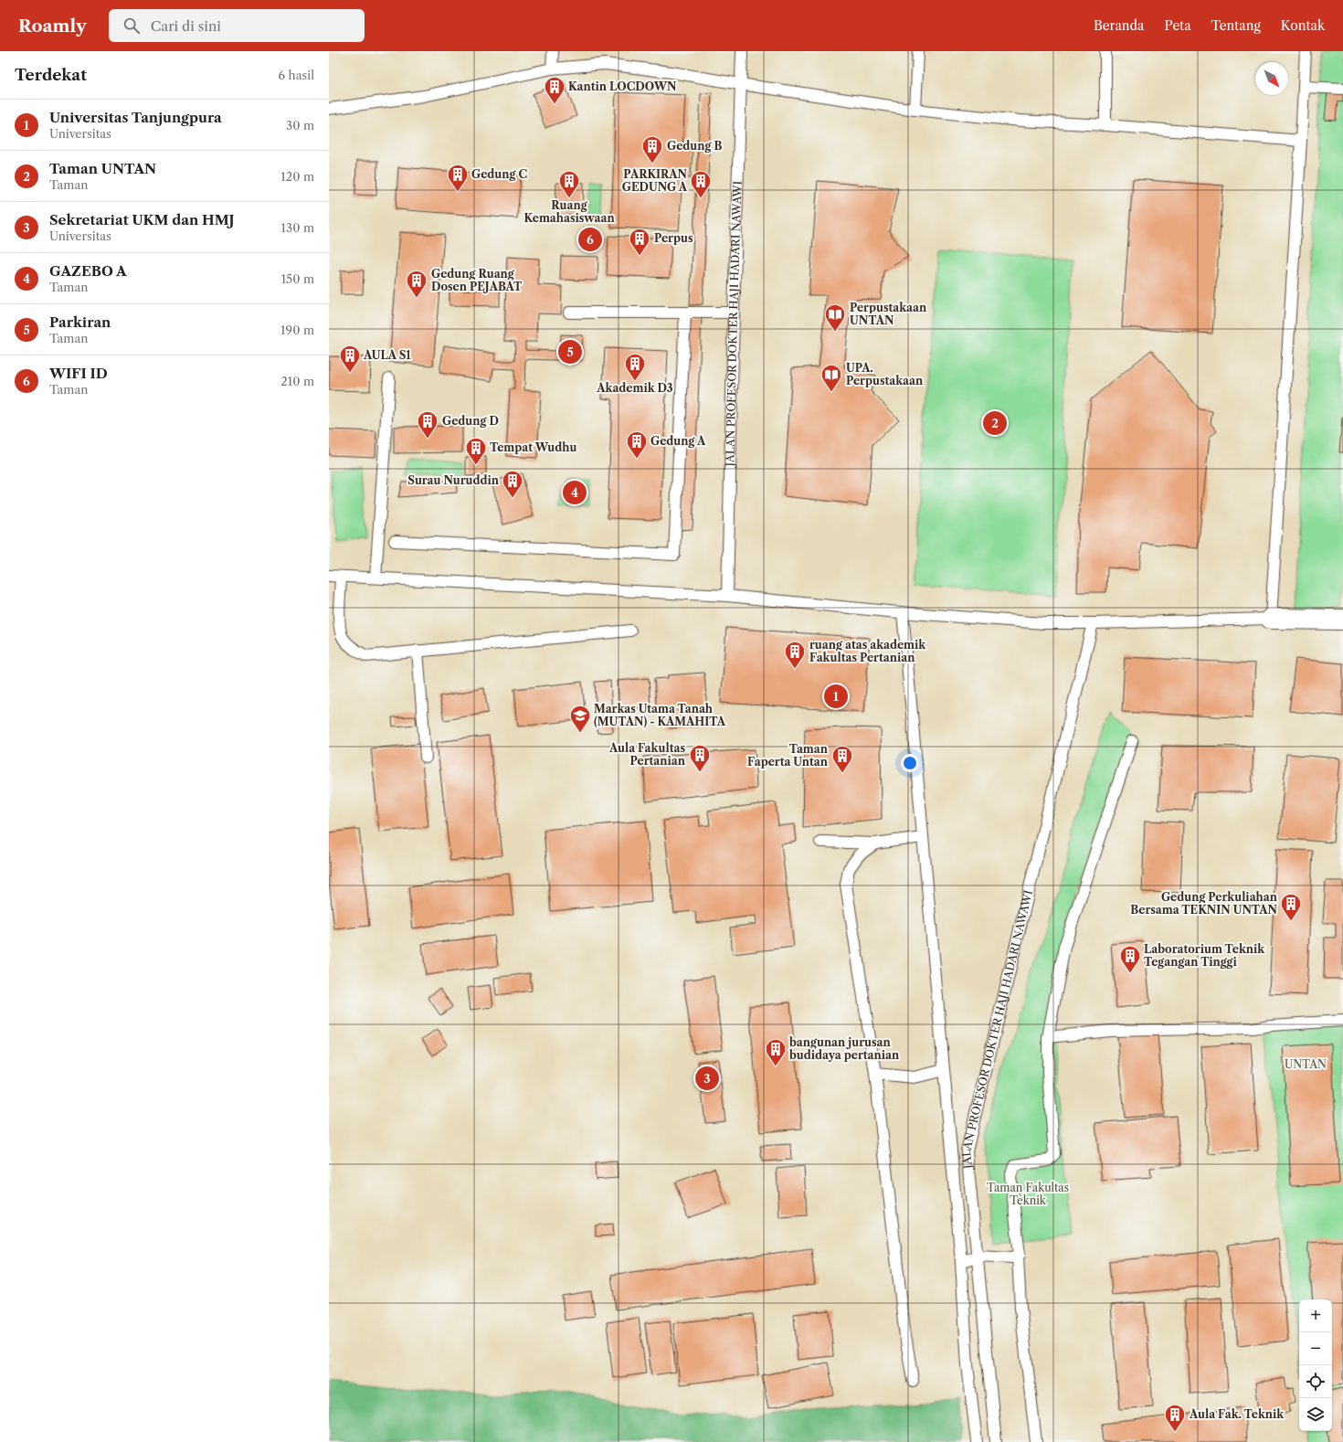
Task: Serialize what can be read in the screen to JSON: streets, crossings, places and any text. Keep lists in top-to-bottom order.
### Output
{
  "streets": {
    "lane": ["JALAN PROFESOR DOKTER HAJI HADARI NAWAWI"]
  },
  "parks": ["UNTAN", "Taman Fakultas Teknik"],
  "places": {
    "building": [
      "Kantin LOCDOWN",
      "Gedung B",
      "Gedung C",
      "Ruang Kemahasiswaan",
      "PARKIRAN GEDUNG A",
      "Perpus",
      "Gedung Ruang Dosen PEJABAT",
      "AULA S1",
      "Akademik D3",
      "Gedung D",
      "Gedung A",
      "Tempat Wudhu",
      "Surau Nuruddin",
      "ruang atas akademik Fakultas Pertanian",
      "Aula Fakultas Pertanian",
      "Taman Faperta Untan",
      "Gedung Perkuliahan Bersama TEKNIN UNTAN",
      "Laboratorium Teknik Tegangan Tinggi",
      "bangunan jurusan budidaya pertanian",
      "Aula Fak. Teknik"
    ],
    "library": ["Perpustakaan UNTAN", "UPA. Perpustakaan"],
    "school or university": ["Markas Utama Tanah (MUTAN) - KAMAHITA"]
  },
  "north": "bottom right",
  "page": {
    "header": "Roamly",
    "search": "Cari di sini",
    "nav": [
      "Beranda",
      "Peta",
      "Tentang",
      "Kontak"
    ],
    "heading": ["Terdekat", "6 hasil"],
    "list": [
      {
        "mark": "1",
        "name": "Universitas Tanjungpura",
        "note": "Universitas",
        "value": "30 m"
      },
      {
        "mark": "2",
        "name": "Taman UNTAN",
        "note": "Taman",
        "value": "120 m"
      },
      {
        "mark": "3",
        "name": "Sekretariat UKM dan HMJ",
        "note": "Universitas",
        "value": "130 m"
      },
      {
        "mark": "4",
        "name": "GAZEBO A",
        "note": "Taman",
        "value": "150 m"
      },
      {
        "mark": "5",
        "name": "Parkiran",
        "note": "Taman",
        "value": "190 m"
      },
      {
        "mark": "6",
        "name": "WIFI ID",
        "note": "Taman",
        "value": "210 m"
      }
    ],
    "pins": [
      "6",
      "5",
      "2",
      "4",
      "1",
      "3"
    ],
    "map_buttons": ["+", "−"]
  }
}
